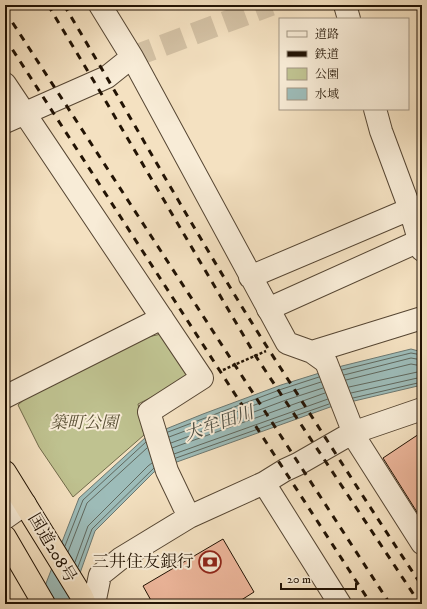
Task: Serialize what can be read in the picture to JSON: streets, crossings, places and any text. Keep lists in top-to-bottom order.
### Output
{
  "streets": {
    "highway": ["国道208号"]
  },
  "water": ["大牟田川"],
  "parks": ["築町公園"],
  "places": {
    "bank": ["三井住友銀行"]
  },
  "legend": [
    "道路",
    "鉄道",
    "公園",
    "水域"
  ],
  "scale_bar": "20 m"
}
